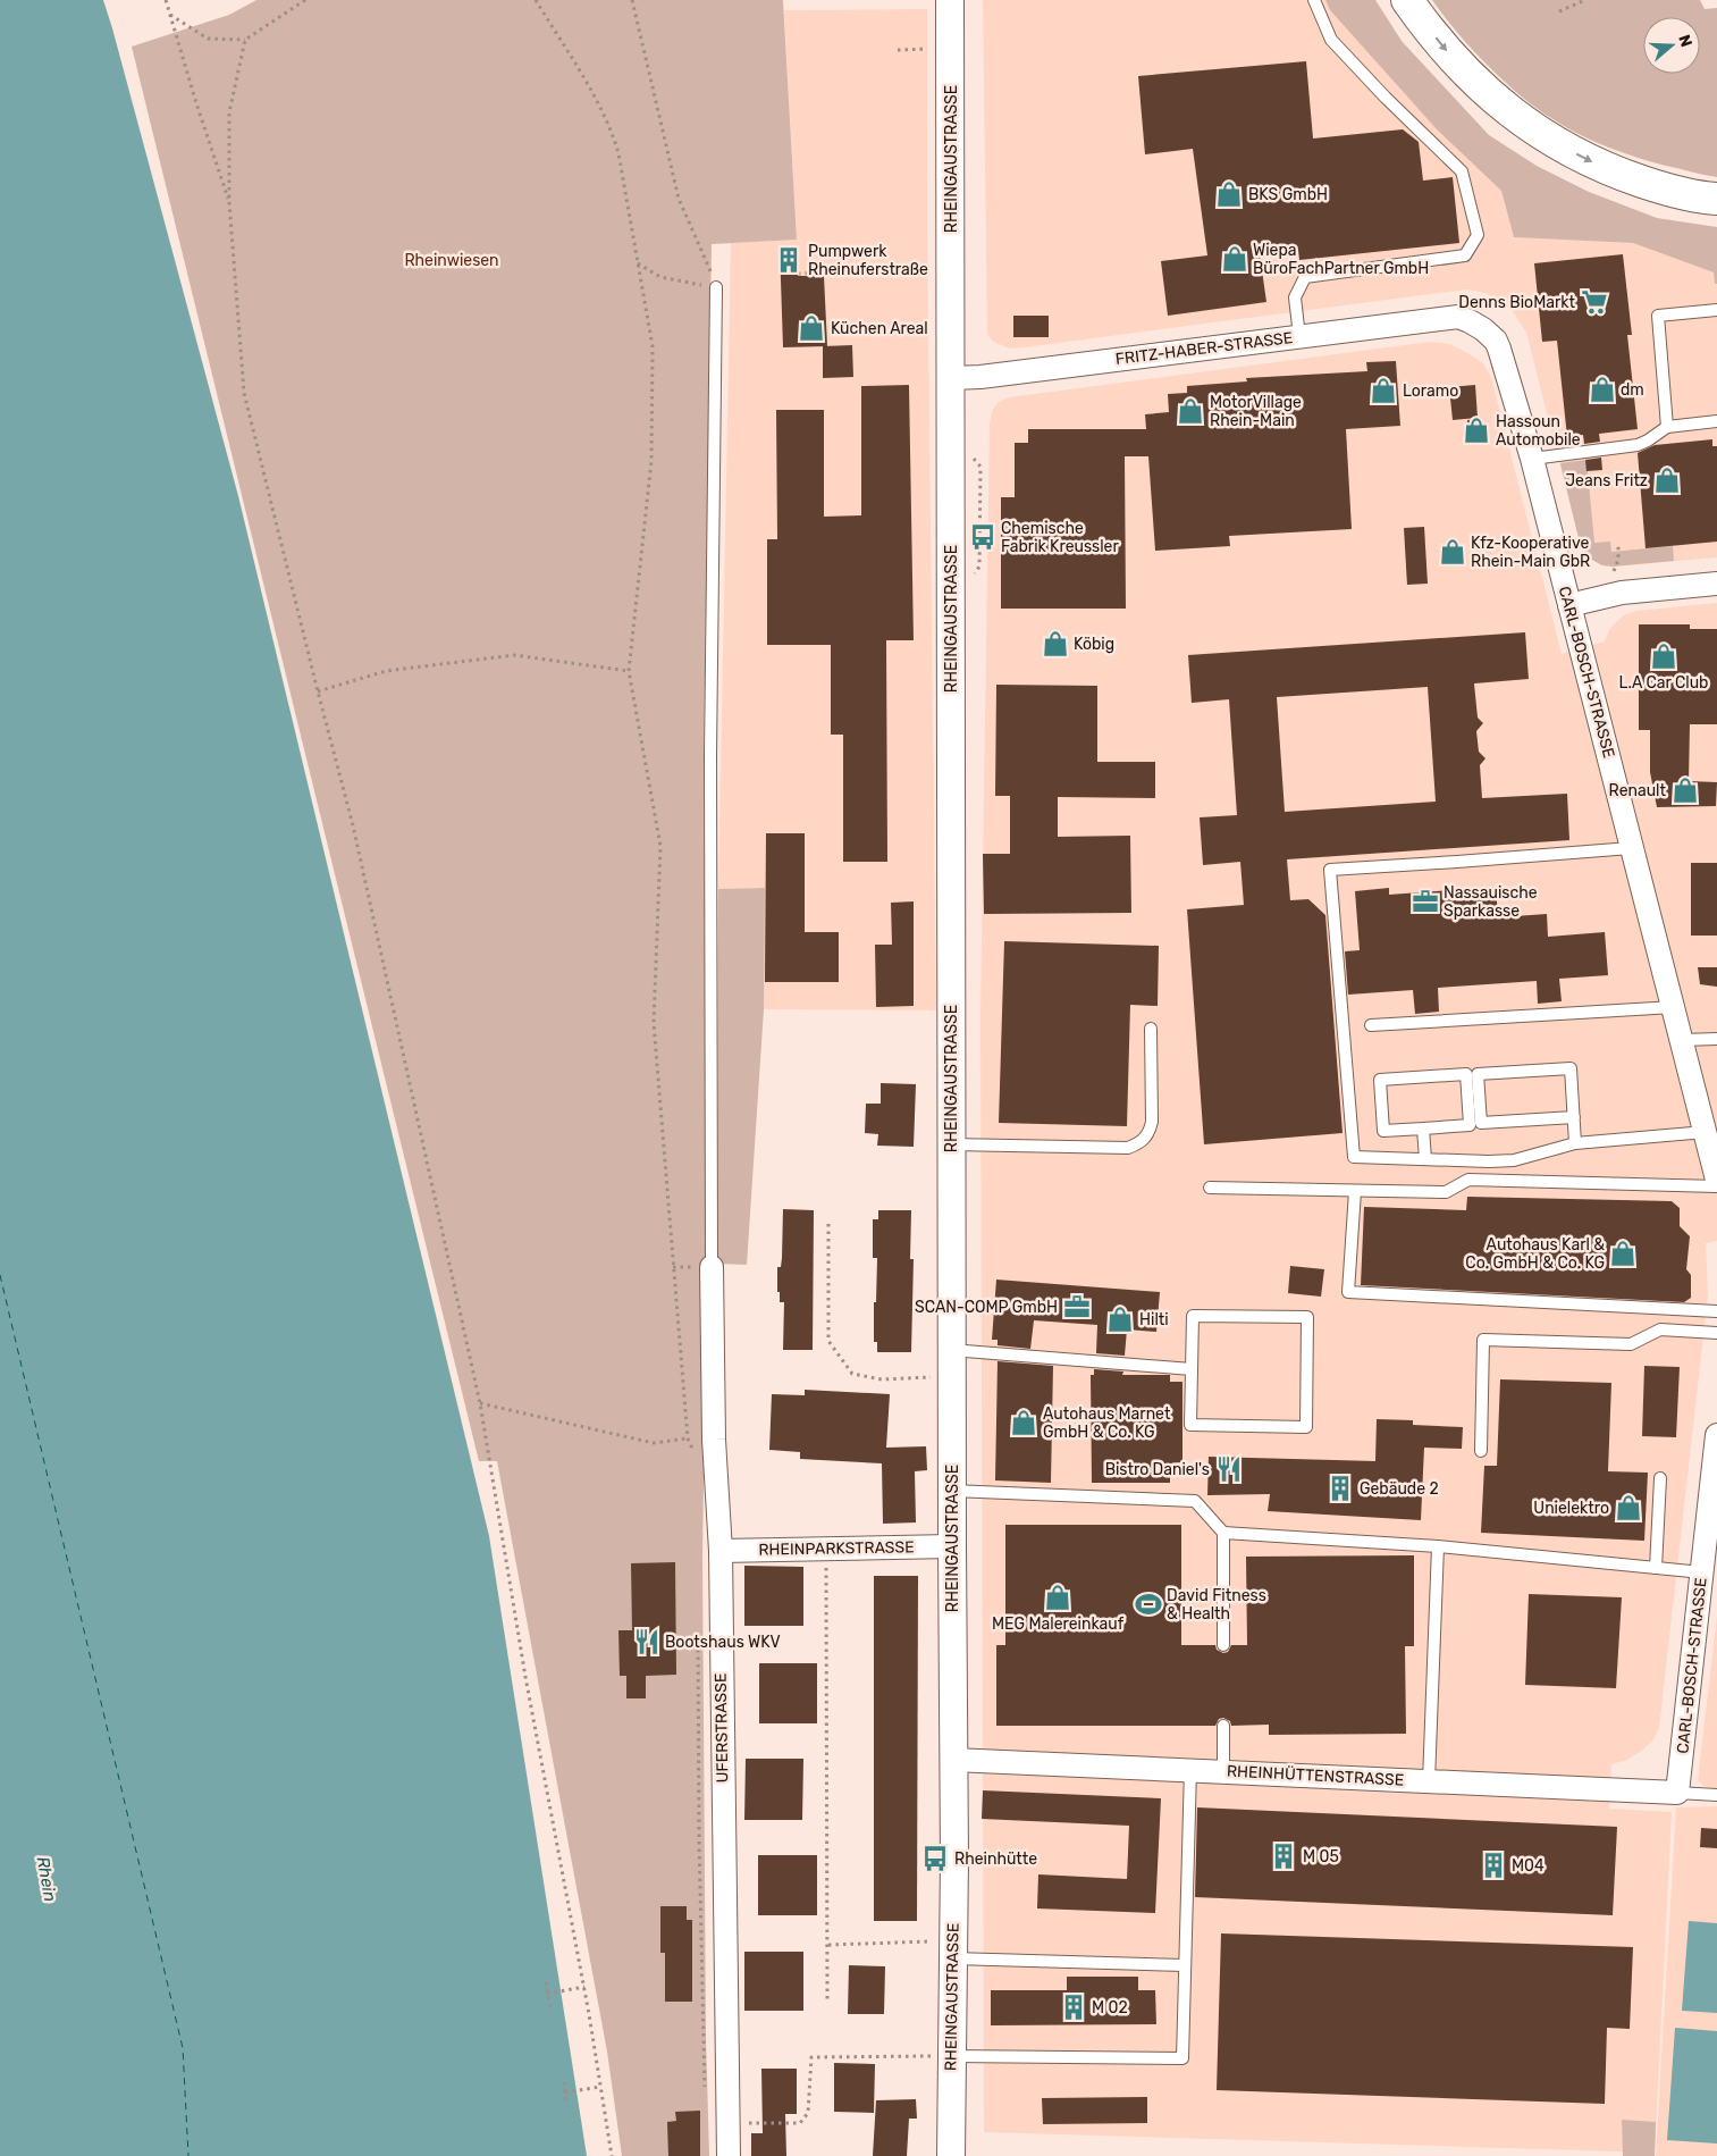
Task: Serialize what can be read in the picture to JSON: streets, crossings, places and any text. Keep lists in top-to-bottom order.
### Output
{
  "streets": {
    "street": [
      "RHEINGAUSTRASSE",
      "FRITZ-HABER-STRASSE",
      "CARL-BOSCH-STRASSE",
      "RHEINPARKSTRASSE",
      "UFERSTRASSE",
      "RHEINHÜTTENSTRASSE"
    ]
  },
  "crossings": [
    ["RHEINGAUSTRASSE", "FRITZ-HABER-STRASSE"],
    ["RHEINGAUSTRASSE", "RHEINPARKSTRASSE"],
    ["RHEINGAUSTRASSE", "RHEINHÜTTENSTRASSE"],
    ["FRITZ-HABER-STRASSE", "CARL-BOSCH-STRASSE"],
    ["CARL-BOSCH-STRASSE", "RHEINHÜTTENSTRASSE"],
    ["RHEINPARKSTRASSE", "UFERSTRASSE"]
  ],
  "water": ["Rhein"],
  "parks": ["Rheinwiesen"],
  "places": {
    "shop": [
      "BKS GmbH",
      "Wiepa BüroFachPartner GmbH",
      "Küchen Areal",
      "dm",
      "Loramo",
      "MotorVillage Rhein-Main",
      "Hassoun Automobile",
      "Jeans Fritz",
      "Kfz-Kooperative Rhein-Main GbR",
      "Köbig",
      "L.A Car Club",
      "Renault",
      "Autohaus Karl & Co. GmbH & Co. KG",
      "Hilti",
      "Autohaus Marnet GmbH & Co. KG",
      "Unielektro",
      "MEG Malereinkauf"
    ],
    "building": [
      "Pumpwerk Rheinuferstraße",
      "Gebäude 2",
      "M 05",
      "M04",
      "M 02"
    ],
    "supermarket": ["Denns BioMarkt"],
    "bus stop": ["Chemische Fabrik Kreussler", "Rheinhütte"],
    "office": ["Nassauische Sparkasse", "SCAN-COMP GmbH"],
    "restaurant": ["Bistro Daniel's", "Bootshaus WKV"],
    "sports": ["David Fitness & Health"]
  },
  "north": "right"
}
